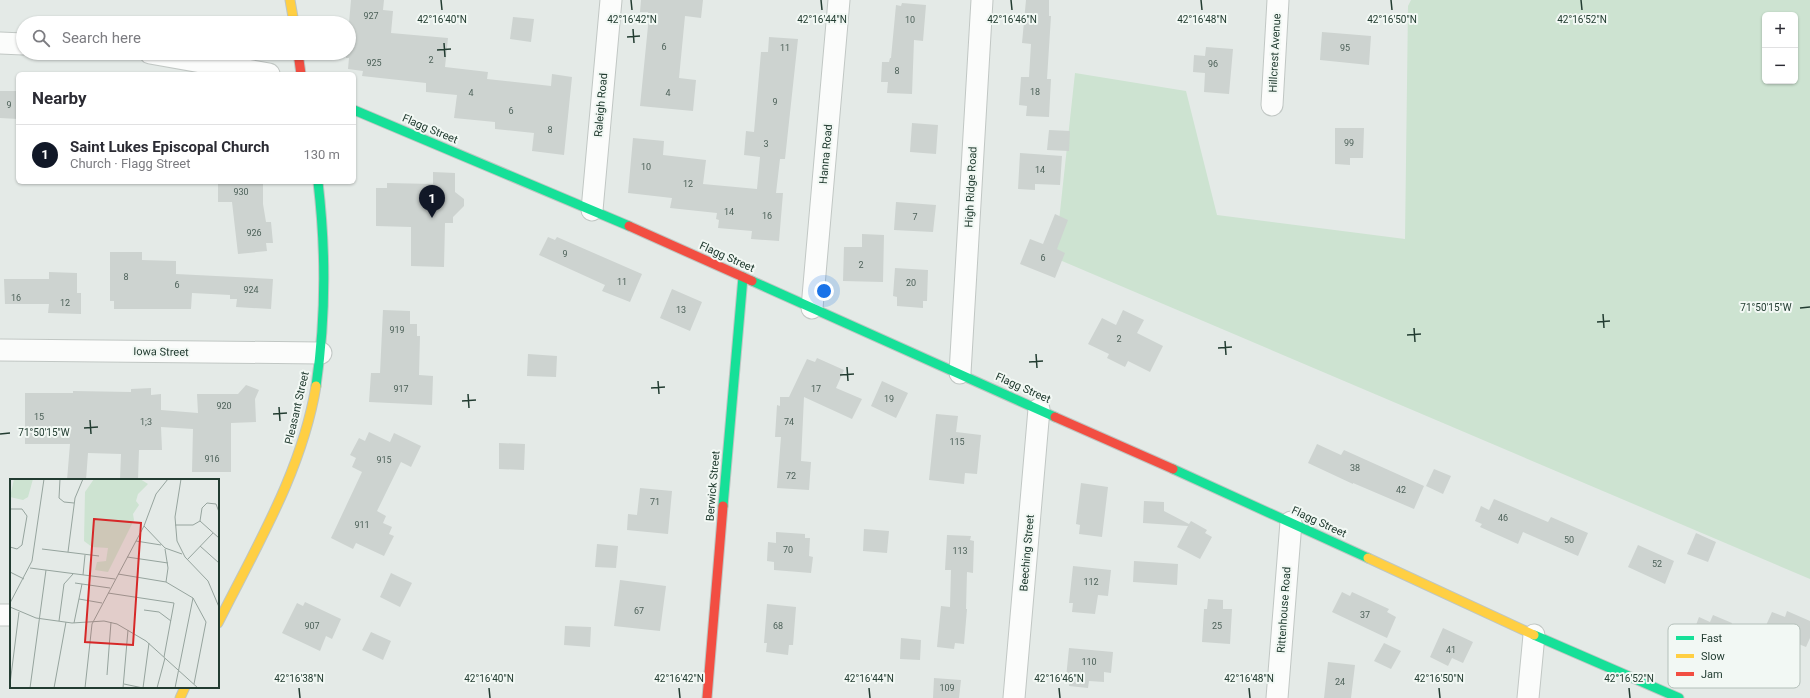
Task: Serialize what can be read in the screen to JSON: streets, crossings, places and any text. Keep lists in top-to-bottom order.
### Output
{
  "streets": {
    "street": [
      "Hillcrest Avenue",
      "Raleigh Road",
      "Flagg Street",
      "Hanna Road",
      "High Ridge Road",
      "Iowa Street",
      "Pleasant Street",
      "Berwick Street",
      "Beeching Street",
      "Rittenhouse Road"
    ]
  },
  "crossings": [
    ["Raleigh Road", "Flagg Street"],
    ["Flagg Street", "Hanna Road"],
    ["Flagg Street", "High Ridge Road"],
    ["Flagg Street", "Berwick Street"],
    ["Flagg Street", "Beeching Street"],
    ["Flagg Street", "Rittenhouse Road"],
    ["Iowa Street", "Pleasant Street"]
  ],
  "house_numbers": [
    "927",
    "10",
    "6",
    "11",
    "95",
    "2",
    "925",
    "96",
    "8",
    "18",
    "4",
    "4",
    "9",
    "9",
    "6",
    "8",
    "99",
    "3",
    "10",
    "14",
    "12",
    "930",
    "14",
    "16",
    "7",
    "926",
    "9",
    "6",
    "2",
    "8",
    "11",
    "20",
    "6",
    "924",
    "16",
    "12",
    "13",
    "919",
    "2",
    "917",
    "17",
    "19",
    "920",
    "15",
    "1;3",
    "74",
    "115",
    "916",
    "915",
    "38",
    "72",
    "42",
    "71",
    "46",
    "911",
    "50",
    "70",
    "113",
    "52",
    "112",
    "67",
    "37",
    "907",
    "68",
    "25",
    "41",
    "110",
    "24",
    "109"
  ],
  "legend": ["Fast", "Slow", "Jam"],
  "page": {
    "map_buttons": ["+", "−"],
    "search": "Search here",
    "heading": "Nearby",
    "list": [
      {
        "mark": "1",
        "name": "Saint Lukes Episcopal Church",
        "note": "Church · Flagg Street",
        "value": "130 m"
      }
    ],
    "pins": "1"
  },
  "coordinates": [
    "42°16'40\"N",
    "42°16'42\"N",
    "42°16'44\"N",
    "42°16'46\"N",
    "42°16'48\"N",
    "42°16'50\"N",
    "42°16'52\"N",
    "71°50'15\"W",
    "42°16'38\"N"
  ]
}
